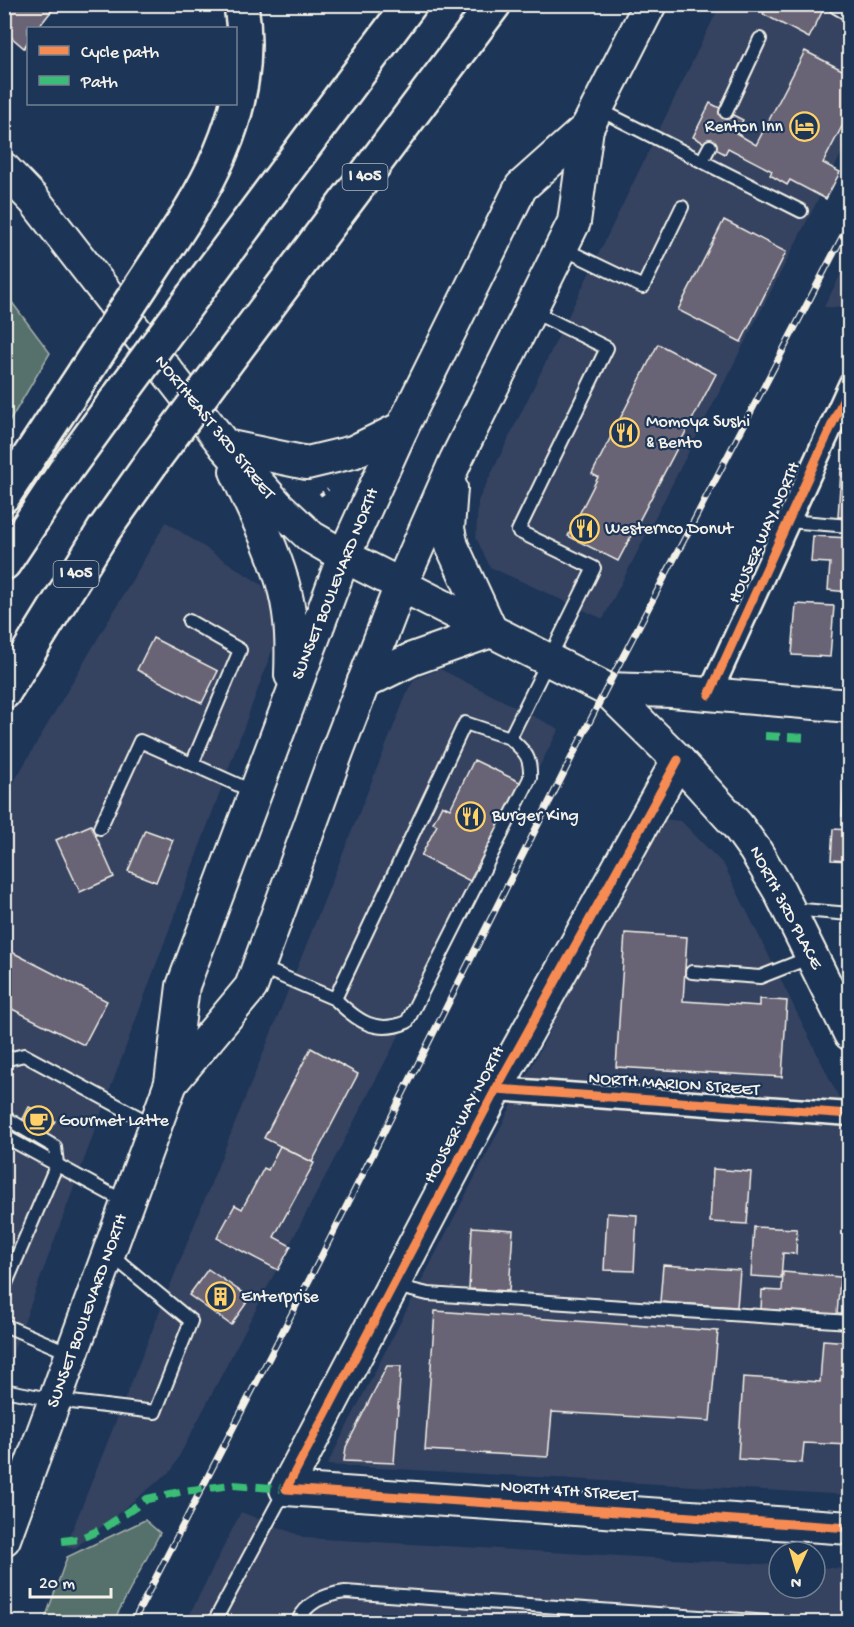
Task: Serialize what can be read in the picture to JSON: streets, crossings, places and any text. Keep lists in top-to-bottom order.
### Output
{
  "streets": {
    "highway": ["I 405"],
    "main road": [
      "NORTHEAST 3RD STREET",
      "HOUSER WAY NORTH",
      "SUNSET BOULEVARD NORTH",
      "NORTH 3RD PLACE",
      "NORTH 4TH STREET"
    ],
    "street": ["NORTH MARION STREET"]
  },
  "crossings": [
    ["NORTHEAST 3RD STREET", "SUNSET BOULEVARD NORTH"],
    ["NORTHEAST 3RD STREET", "NORTH 3RD PLACE"],
    ["HOUSER WAY NORTH", "NORTH 3RD PLACE"],
    ["HOUSER WAY NORTH", "NORTH MARION STREET"],
    ["HOUSER WAY NORTH", "NORTH 4TH STREET"]
  ],
  "places": {
    "hotel": ["Renton Inn"],
    "restaurant": ["Momoya Sushi & Bento", "Westernco Donut", "Burger King"],
    "cafe": ["Gourmet Latte"],
    "building": ["Enterprise"]
  },
  "legend": ["Cycle path", "Path"],
  "scale_bar": "20 m",
  "north": "bottom"
}
